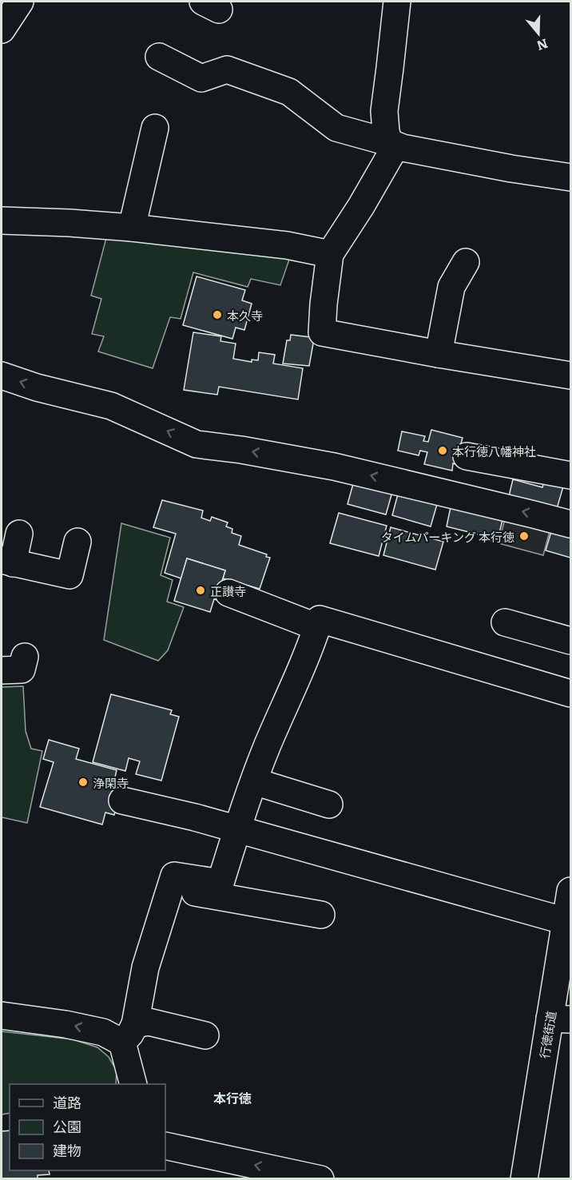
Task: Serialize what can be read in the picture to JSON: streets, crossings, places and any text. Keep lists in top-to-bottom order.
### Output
{
  "streets": {
    "street": ["行徳街道"]
  },
  "districts": ["本行徳"],
  "places": [
    "本久寺",
    "本行徳八幡神社",
    "タイムパーキング 本行徳",
    "正讃寺",
    "浄閑寺"
  ],
  "legend": ["道路", "公園", "建物"],
  "north": "bottom"
}
